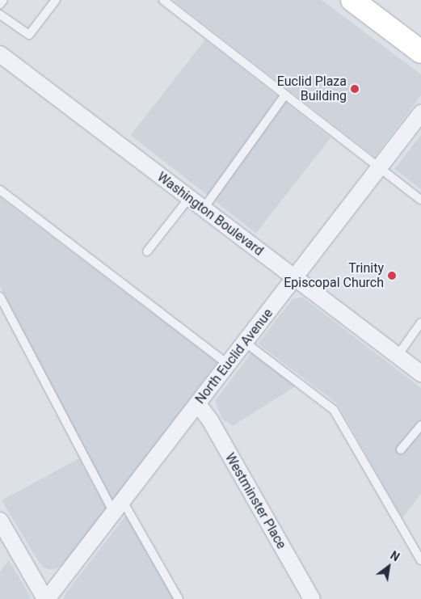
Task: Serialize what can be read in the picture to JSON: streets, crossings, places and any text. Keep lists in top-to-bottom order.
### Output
{
  "streets": {
    "street": ["Washington Boulevard", "North Euclid Avenue", "Westminster Place"]
  },
  "crossings": [
    ["Washington Boulevard", "North Euclid Avenue"],
    ["North Euclid Avenue", "Westminster Place"]
  ],
  "places": ["Euclid Plaza Building", "Trinity Episcopal Church"],
  "north": "top right"
}
